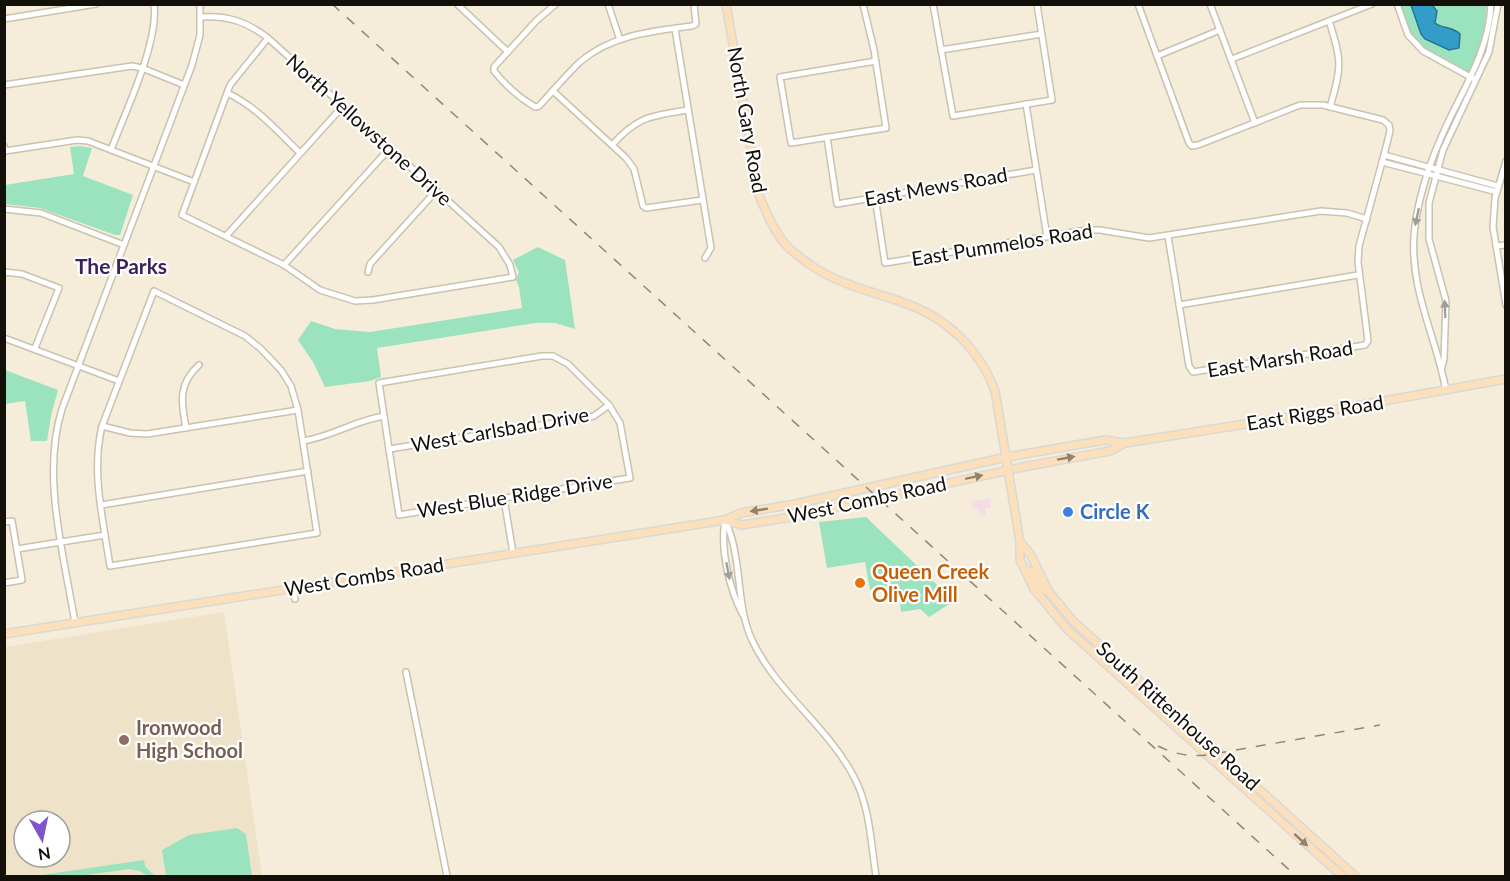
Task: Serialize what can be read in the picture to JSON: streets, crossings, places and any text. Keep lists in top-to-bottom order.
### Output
{
  "streets": {
    "main road": [
      "North Gary Road",
      "East Riggs Road",
      "West Combs Road",
      "South Rittenhouse Road"
    ],
    "street": [
      "North Yellowstone Drive",
      "East Mews Road",
      "East Pummelos Road",
      "East Marsh Road",
      "West Carlsbad Drive",
      "West Blue Ridge Drive"
    ]
  },
  "crossings": [
    ["North Gary Road", "East Riggs Road"],
    ["North Gary Road", "West Combs Road"],
    ["North Gary Road", "South Rittenhouse Road"],
    ["East Mews Road", "East Pummelos Road"],
    ["East Riggs Road", "West Combs Road"],
    ["East Riggs Road", "South Rittenhouse Road"],
    ["West Carlsbad Drive", "West Blue Ridge Drive"],
    ["West Combs Road", "South Rittenhouse Road"]
  ],
  "districts": ["The Parks"],
  "places": ["Circle K", "Queen Creek Olive Mill", "Ironwood High School"],
  "north": "bottom"
}
